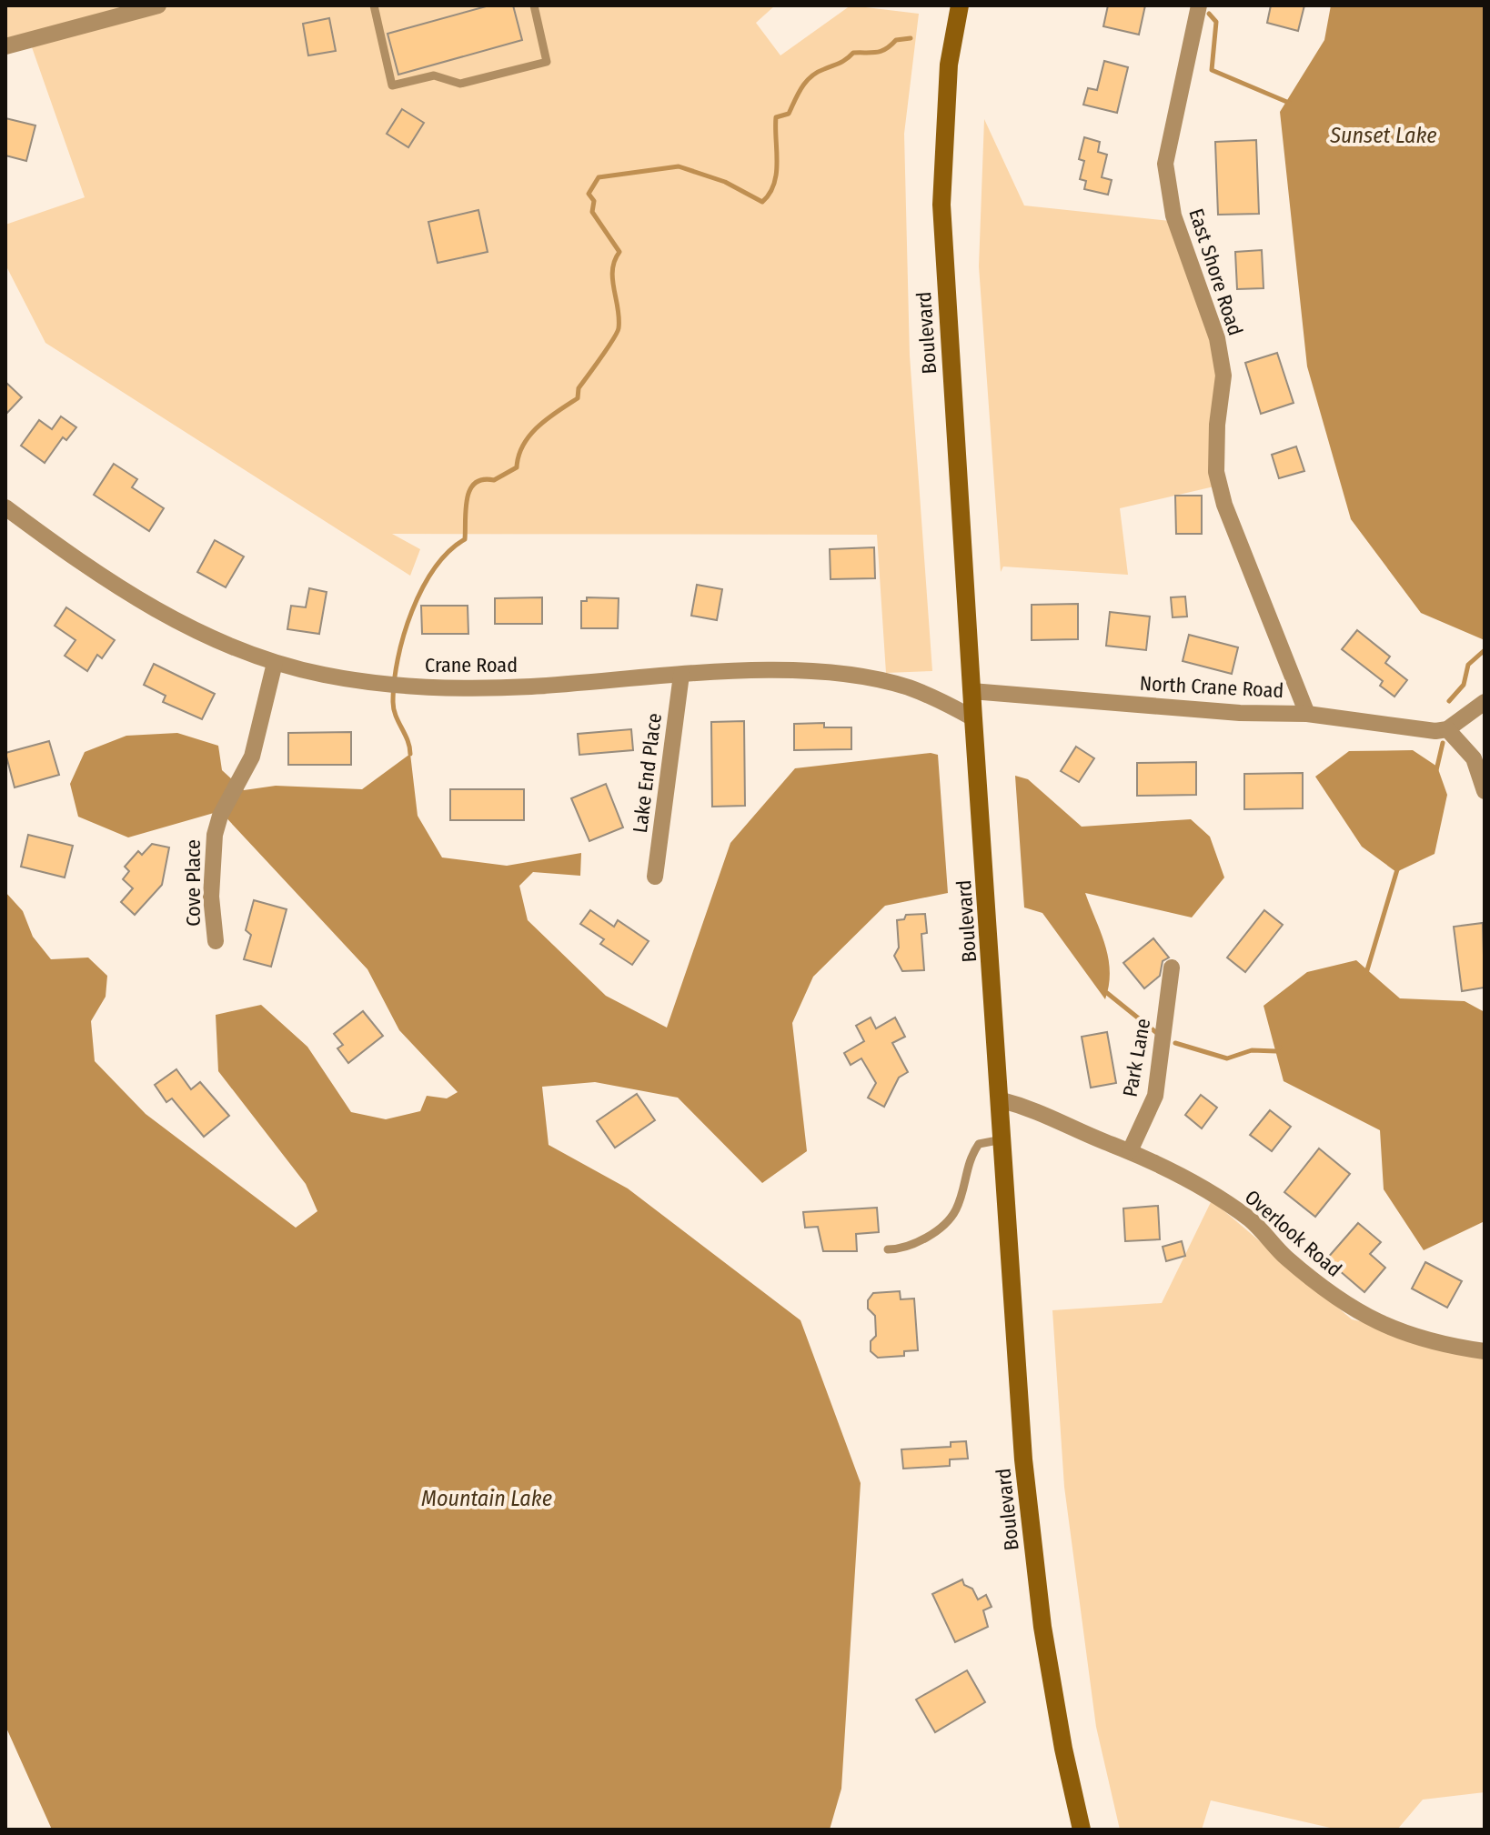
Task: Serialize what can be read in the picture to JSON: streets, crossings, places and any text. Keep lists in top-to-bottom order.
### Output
{
  "streets": {
    "main road": ["Boulevard"],
    "street": [
      "East Shore Road",
      "Crane Road",
      "North Crane Road",
      "Lake End Place",
      "Cove Place",
      "Park Lane",
      "Overlook Road"
    ]
  },
  "crossings": [
    ["East Shore Road", "North Crane Road"],
    ["Boulevard", "Crane Road"],
    ["Boulevard", "North Crane Road"],
    ["Boulevard", "Overlook Road"],
    ["Crane Road", "Lake End Place"],
    ["Crane Road", "Cove Place"],
    ["Park Lane", "Overlook Road"]
  ],
  "water": ["Sunset Lake", "Mountain Lake"]
}
